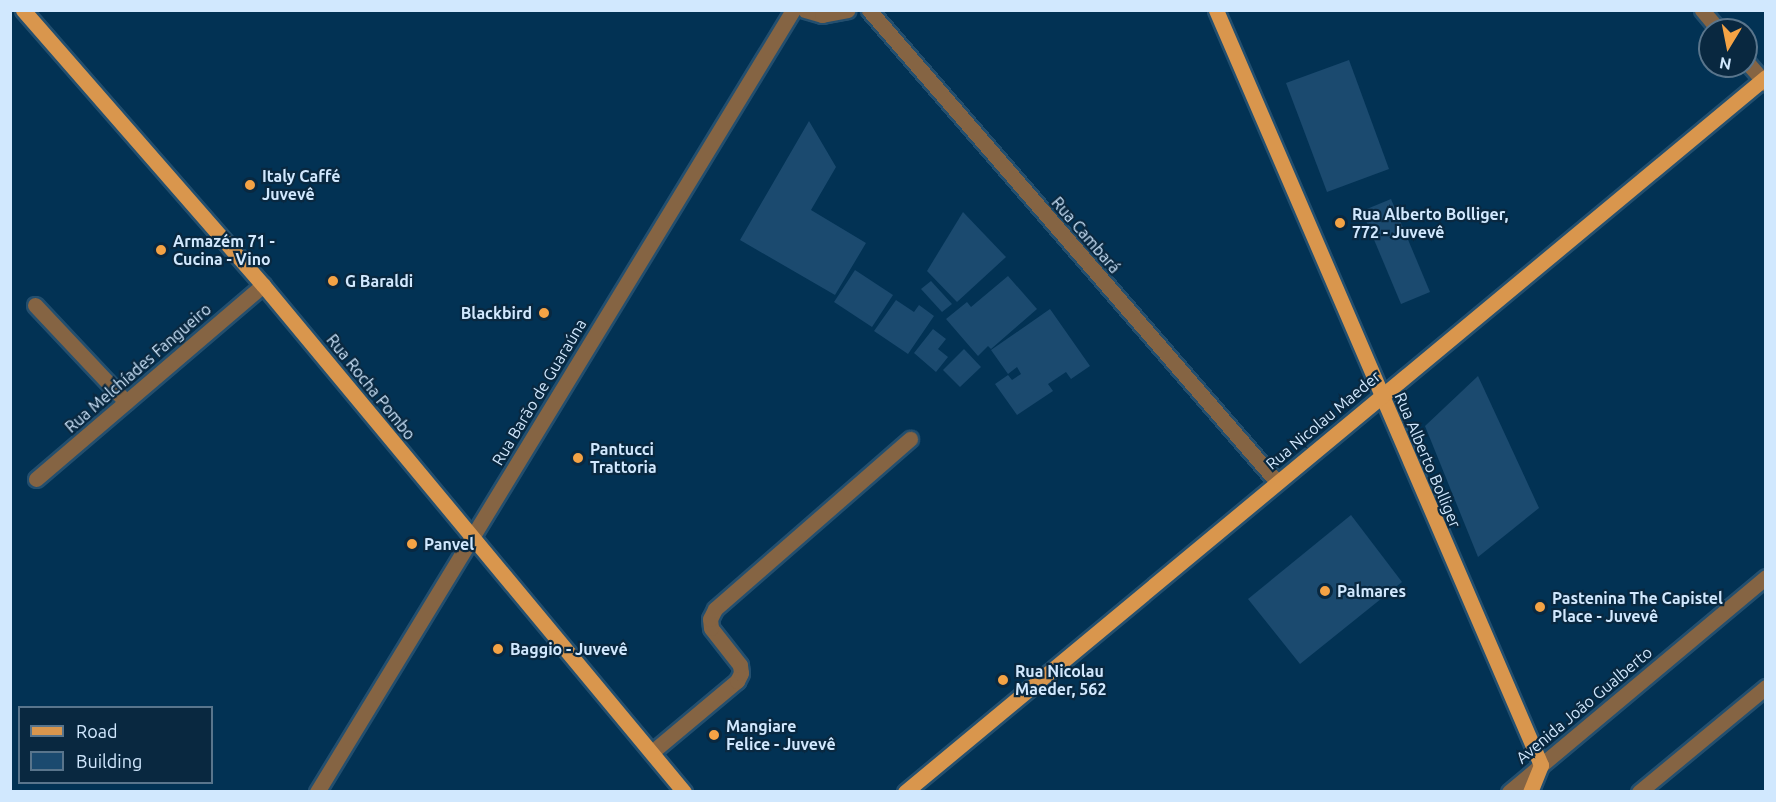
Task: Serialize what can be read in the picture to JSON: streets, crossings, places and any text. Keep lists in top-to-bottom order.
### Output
{
  "streets": {
    "main road": ["Rua Rocha Pombo", "Rua Nicolau Maeder", "Rua Alberto Bolliger"],
    "street": [
      "Rua Cambará",
      "Rua Melchíades Fangueiro",
      "Rua Barão de Guaraúna",
      "Avenida João Gualberto"
    ]
  },
  "crossings": [
    ["Rua Cambará", "Rua Nicolau Maeder"],
    ["Rua Melchíades Fangueiro", "Rua Rocha Pombo"],
    ["Rua Rocha Pombo", "Rua Barão de Guaraúna"],
    ["Rua Nicolau Maeder", "Rua Alberto Bolliger"],
    ["Rua Alberto Bolliger", "Avenida João Gualberto"]
  ],
  "places": [
    "Italy Caffé Juvevê",
    "Rua Alberto Bolliger, 772 - Juvevê",
    "Armazém 71 - Cucina - Vino",
    "G Baraldi",
    "Blackbird",
    "Pantucci Trattoria",
    "Panvel",
    "Palmares",
    "Pastenina The Capistel Place - Juvevê",
    "Baggio - Juvevê",
    "Rua Nicolau Maeder, 562",
    "Mangiare Felice - Juvevê"
  ],
  "legend": ["Road", "Building"],
  "north": "bottom"
}
